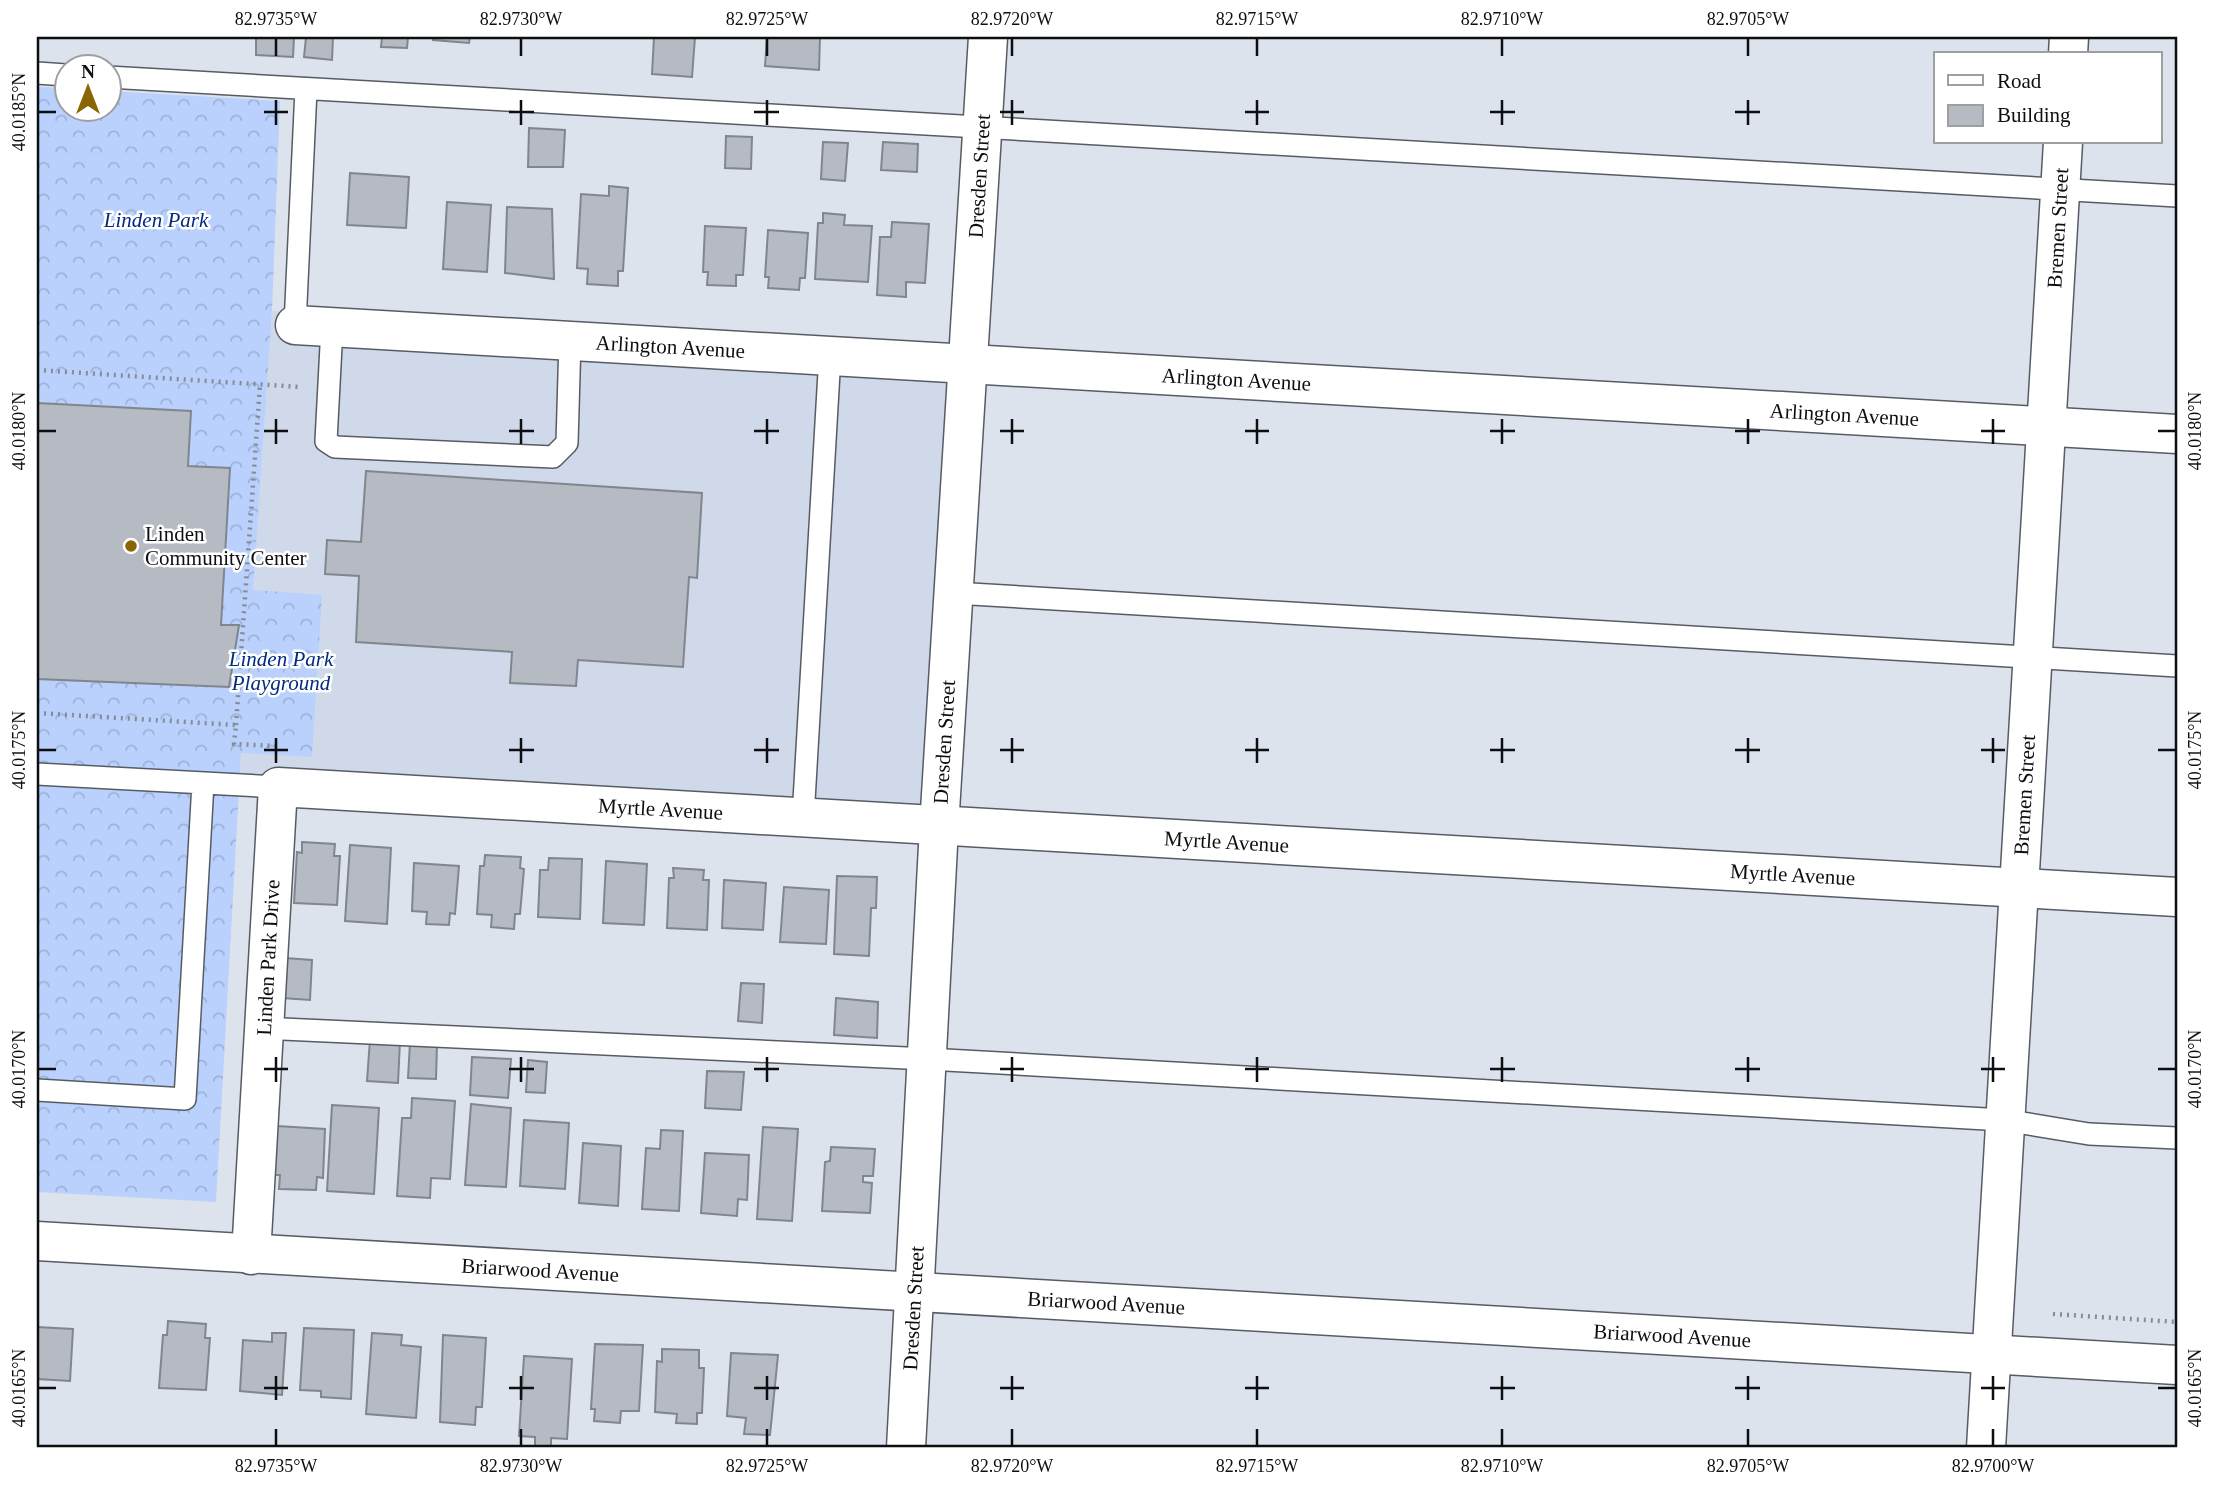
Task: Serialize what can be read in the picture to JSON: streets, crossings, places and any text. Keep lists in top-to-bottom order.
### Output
{
  "streets": {
    "street": [
      "Dresden Street",
      "Bremen Street",
      "Arlington Avenue",
      "Myrtle Avenue",
      "Linden Park Drive",
      "Briarwood Avenue"
    ]
  },
  "crossings": [
    ["Dresden Street", "Arlington Avenue"],
    ["Dresden Street", "Myrtle Avenue"],
    ["Dresden Street", "Briarwood Avenue"],
    ["Bremen Street", "Arlington Avenue"],
    ["Bremen Street", "Myrtle Avenue"],
    ["Bremen Street", "Briarwood Avenue"],
    ["Myrtle Avenue", "Linden Park Drive"],
    ["Linden Park Drive", "Briarwood Avenue"]
  ],
  "parks": ["Linden Park", "Linden Park Playground"],
  "places": ["Linden Community Center"],
  "legend": ["Road", "Building"],
  "north": "top",
  "coordinates": [
    "82.9735°W",
    "82.9730°W",
    "82.9725°W",
    "82.9720°W",
    "82.9715°W",
    "82.9710°W",
    "82.9705°W",
    "40.0185°N",
    "40.0180°N",
    "40.0175°N",
    "40.0170°N",
    "40.0165°N",
    "82.9700°W"
  ]
}
